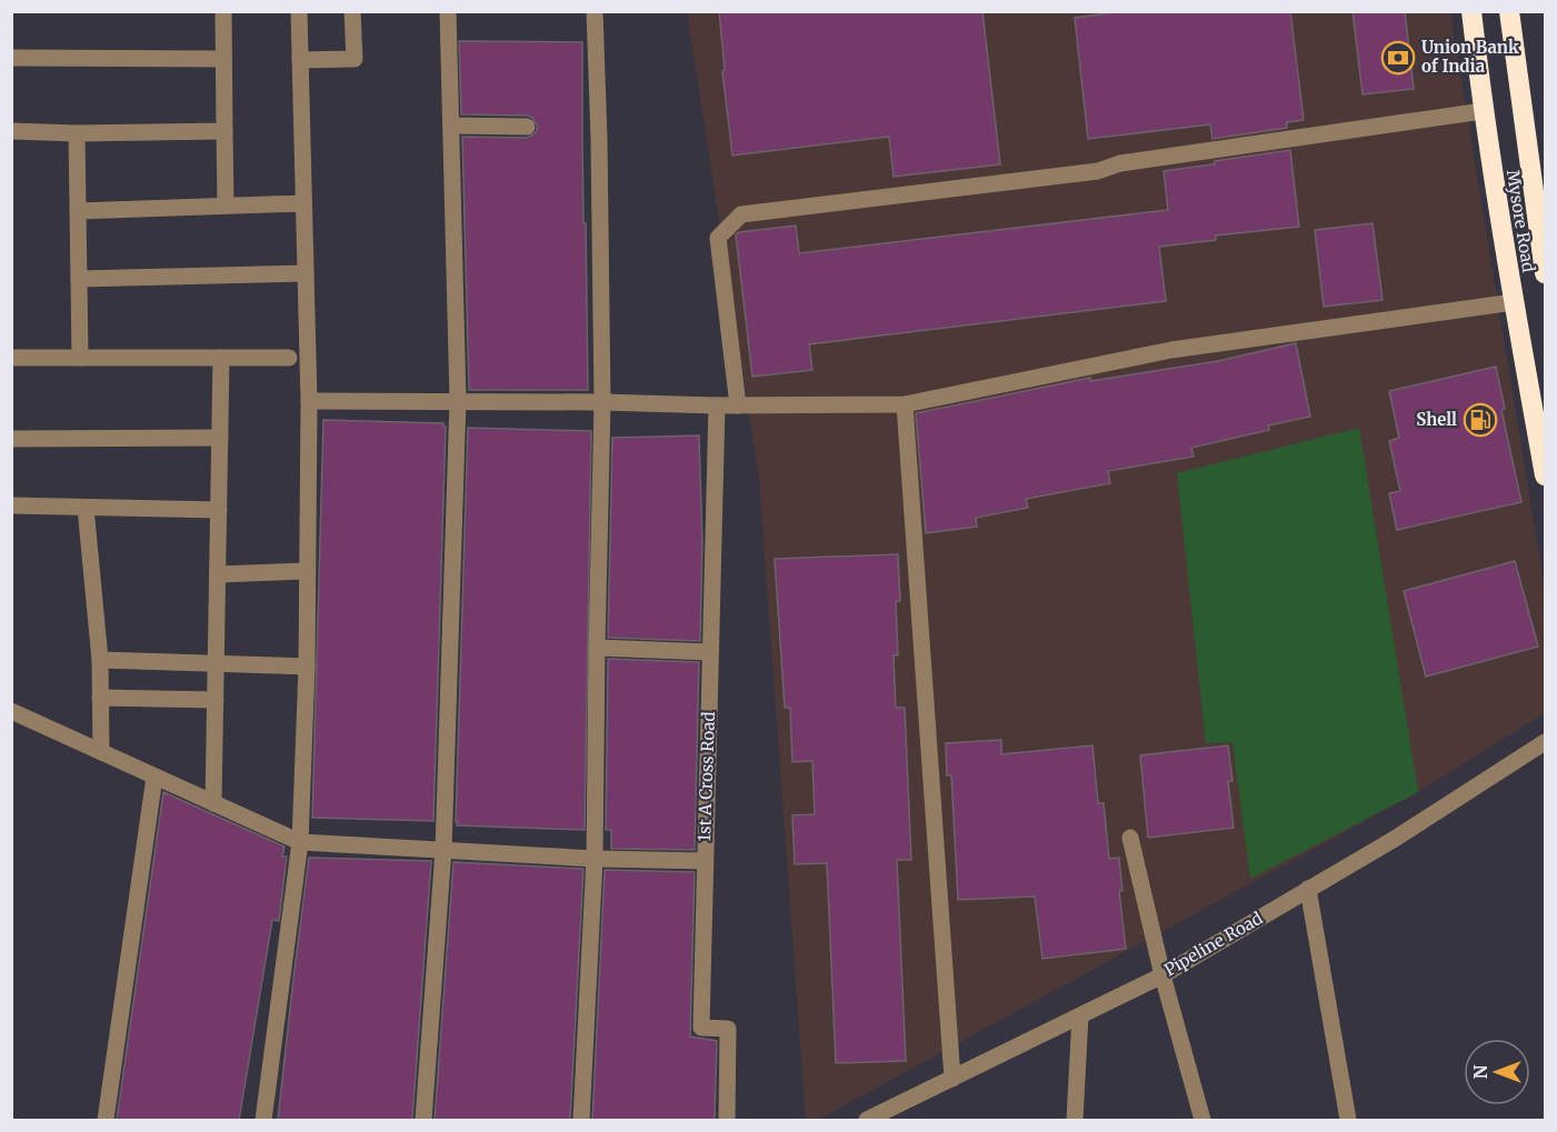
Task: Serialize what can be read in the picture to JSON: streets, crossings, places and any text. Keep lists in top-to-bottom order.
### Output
{
  "streets": {
    "highway": ["Mysore Road"],
    "street": ["1st A Cross Road", "Pipeline Road"]
  },
  "places": {
    "bank": ["Union Bank of India"],
    "fuel station": ["Shell"]
  },
  "north": "left"
}
